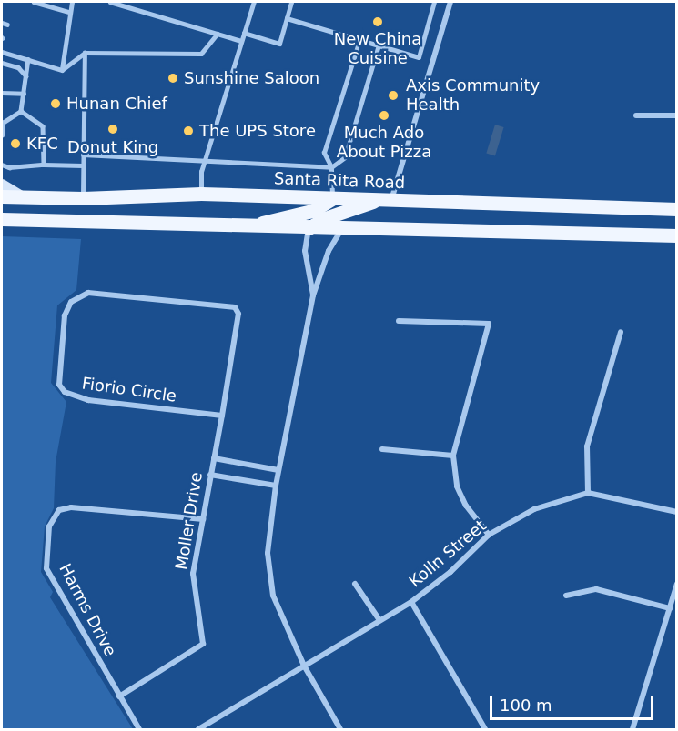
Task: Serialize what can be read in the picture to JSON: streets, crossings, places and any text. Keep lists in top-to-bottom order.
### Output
{
  "streets": {
    "main road": ["Santa Rita Road"],
    "street": [
      "Fiorio Circle",
      "Moller Drive",
      "Kolln Street",
      "Harms Drive"
    ]
  },
  "crossings": [
    ["Fiorio Circle", "Moller Drive"],
    ["Moller Drive", "Harms Drive"]
  ],
  "places": [
    "New China Cuisine",
    "Sunshine Saloon",
    "Axis Community Health",
    "Hunan Chief",
    "Much Ado About Pizza",
    "Donut King",
    "The UPS Store",
    "KFC"
  ],
  "scale_bar": "100 m"
}
